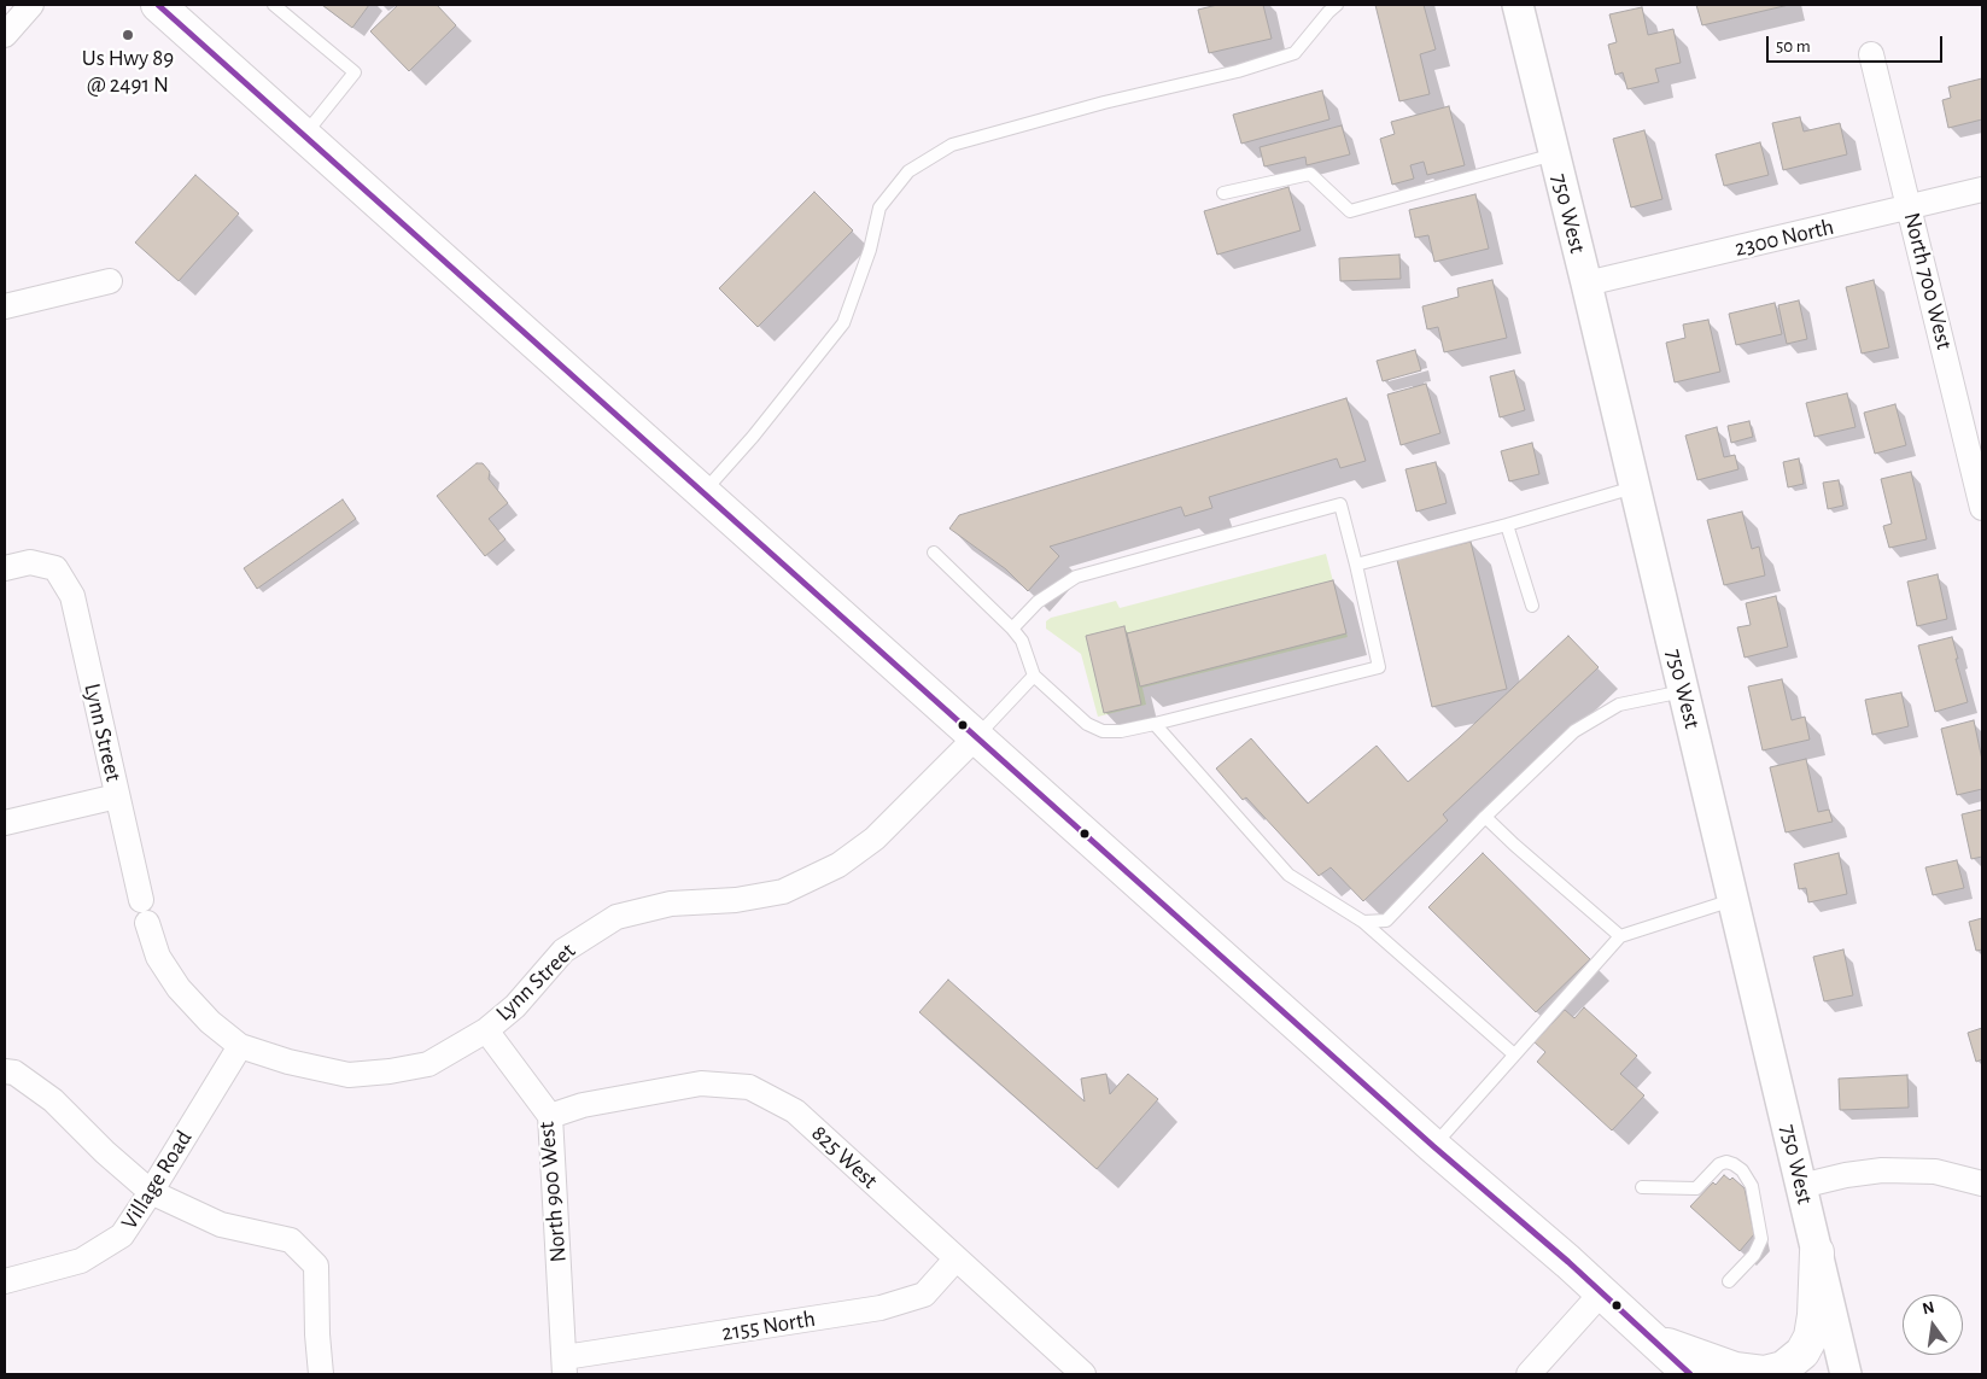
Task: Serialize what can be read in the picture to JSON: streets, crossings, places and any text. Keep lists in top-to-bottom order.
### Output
{
  "streets": {
    "street": [
      "750 West",
      "2300 North",
      "North 700 West",
      "Lynn Street",
      "825 West",
      "Village Road",
      "North 900 West",
      "2155 North"
    ]
  },
  "crossings": [
    ["750 West", "2300 North"],
    ["2300 North", "North 700 West"],
    ["Lynn Street", "Village Road"],
    ["Lynn Street", "North 900 West"],
    ["825 West", "North 900 West"],
    ["825 West", "2155 North"],
    ["North 900 West", "2155 North"]
  ],
  "places": ["Us Hwy 89 @ 2491 N"],
  "scale_bar": "50 m",
  "north": "top"
}
